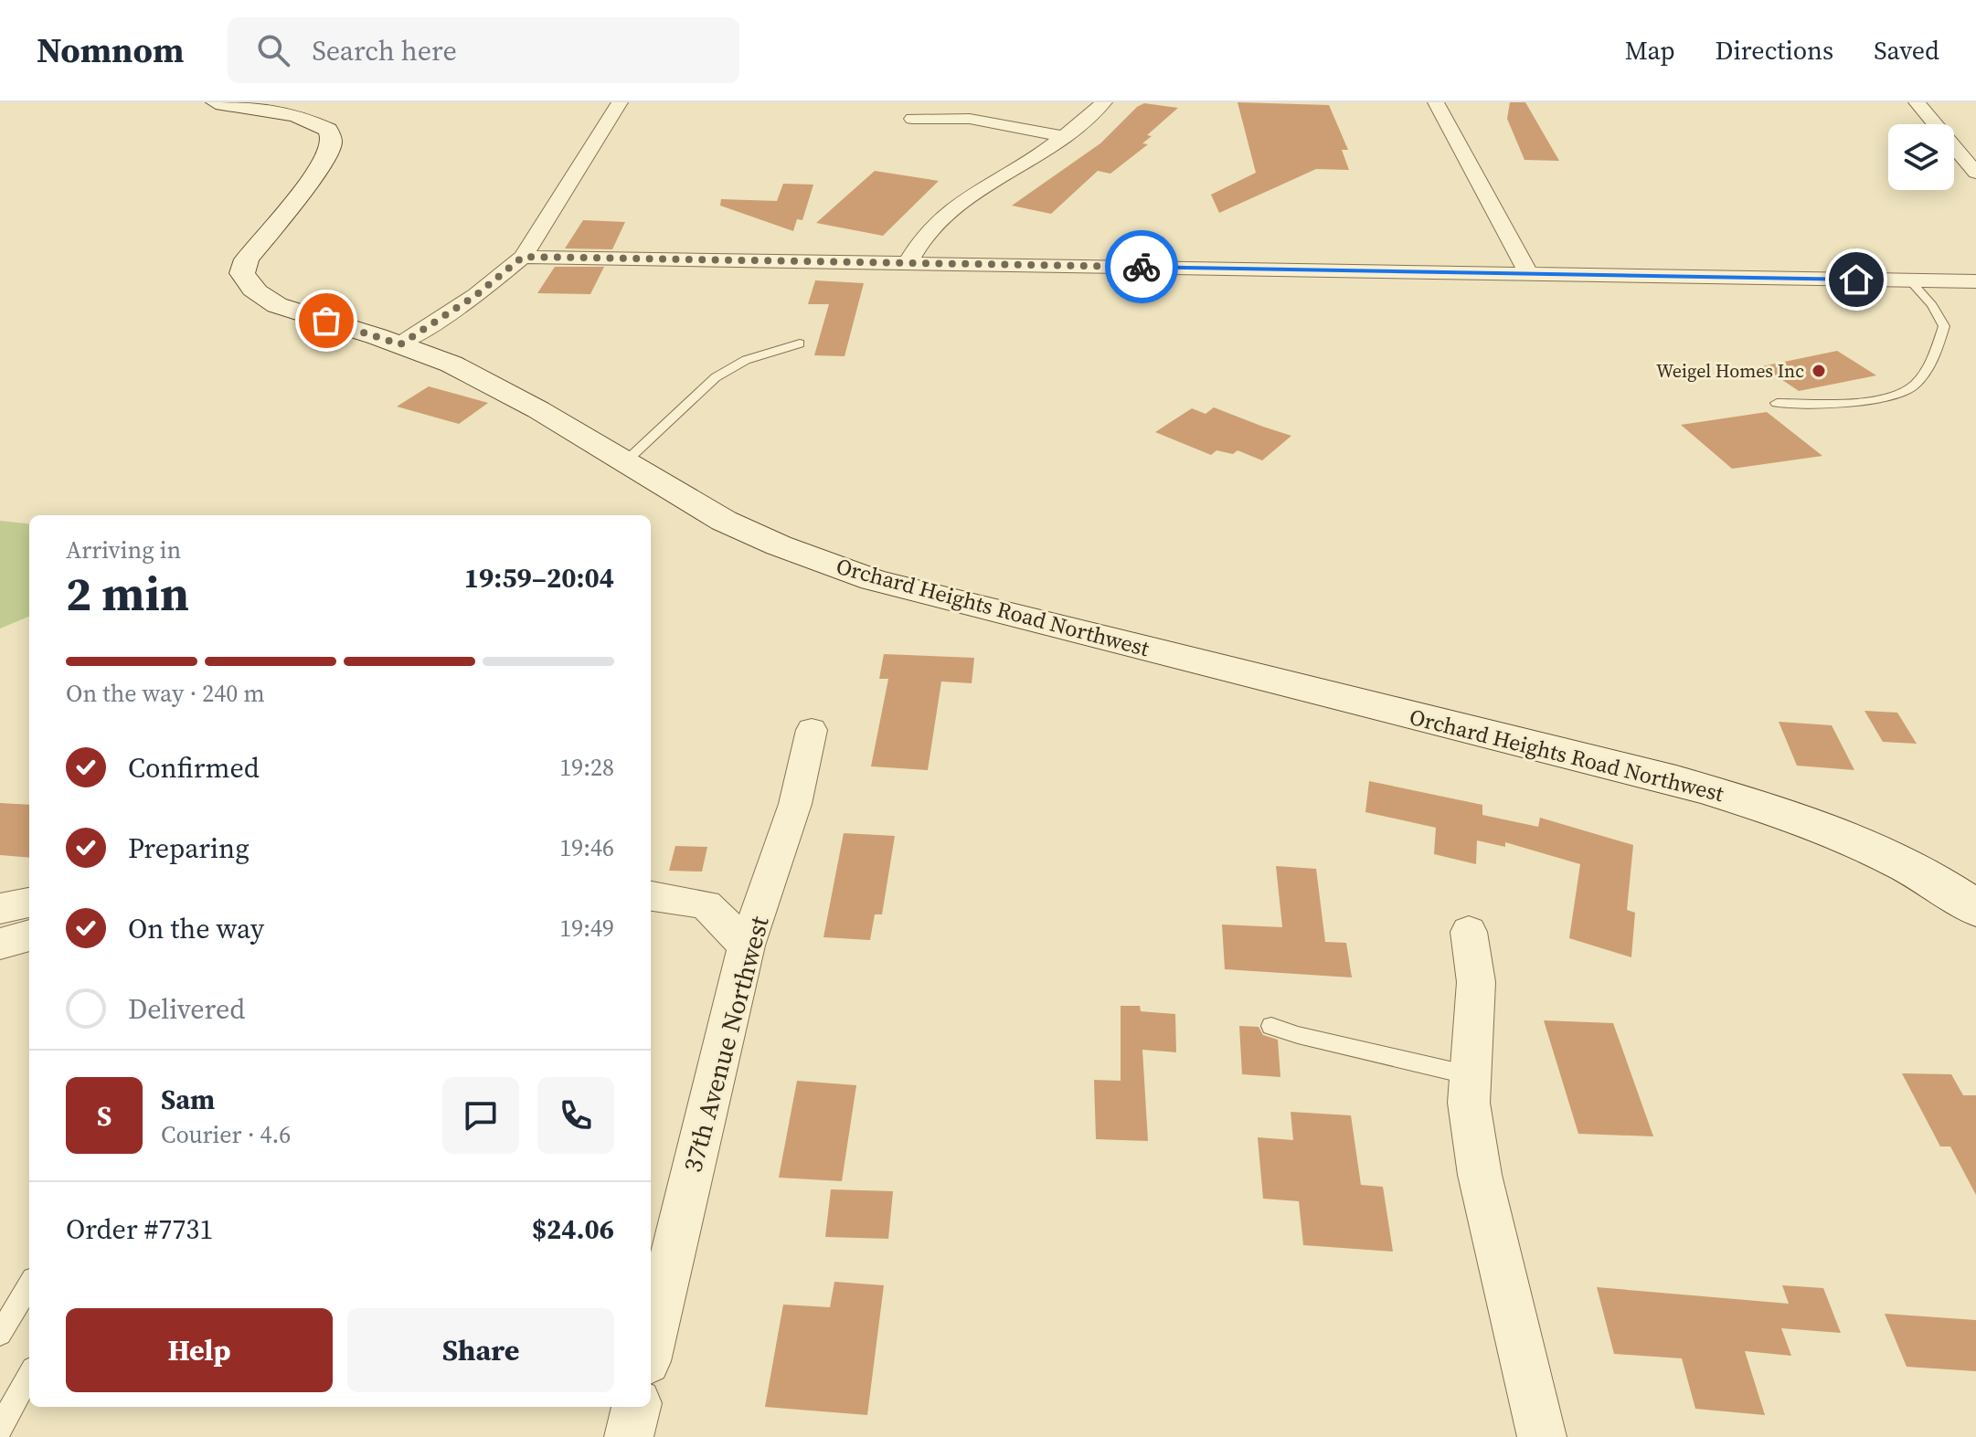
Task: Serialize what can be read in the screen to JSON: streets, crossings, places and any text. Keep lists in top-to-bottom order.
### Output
{
  "streets": {
    "street": ["Orchard Heights Road Northwest", "37th Avenue Northwest"]
  },
  "places": ["Weigel Homes Inc"],
  "page": {
    "header": "Nomnom",
    "search": "Search here",
    "nav": ["Map", "Directions", "Saved"],
    "heading": ["2 min", "Arriving in", "19:59–20:04"],
    "panel": [
      "Sam",
      "Courier · 4.6",
      "Order #7731",
      "$24.06"
    ],
    "bar": "On the way · 240 m",
    "list": [
      ["Confirmed", "19:28"],
      ["Preparing", "19:46"],
      ["On the way", "19:49"],
      "Delivered"
    ],
    "round": "S",
    "buttons": ["Help", "Share"]
  }
}
